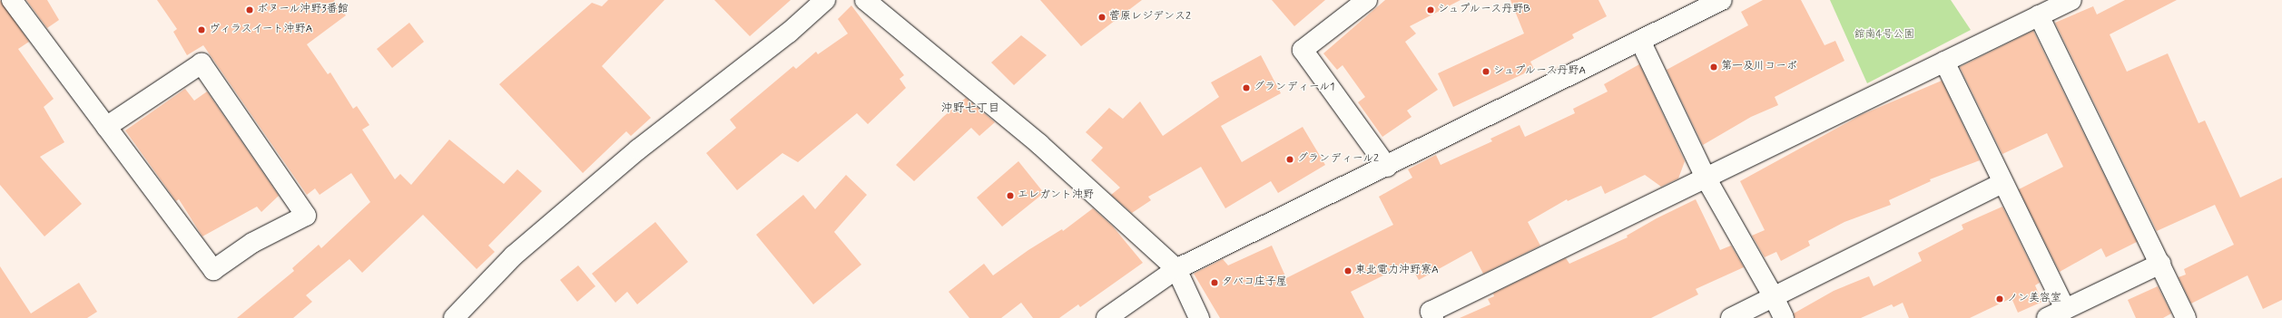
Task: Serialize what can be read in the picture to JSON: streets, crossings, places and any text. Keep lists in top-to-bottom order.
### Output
{
  "districts": ["沖野七丁目"],
  "parks": ["舘南4号公園"],
  "places": [
    "ボヌール沖野3番館",
    "シュプルース丹野B",
    "菅原レジデンス2",
    "ヴィラスイート沖野A",
    "第一及川コーポ",
    "シュプルース丹野A",
    "グランディール1",
    "グランディール2",
    "エレガント沖野",
    "東北電力沖野寮A",
    "タバコ庄子屋",
    "ノン美容室"
  ]
}
